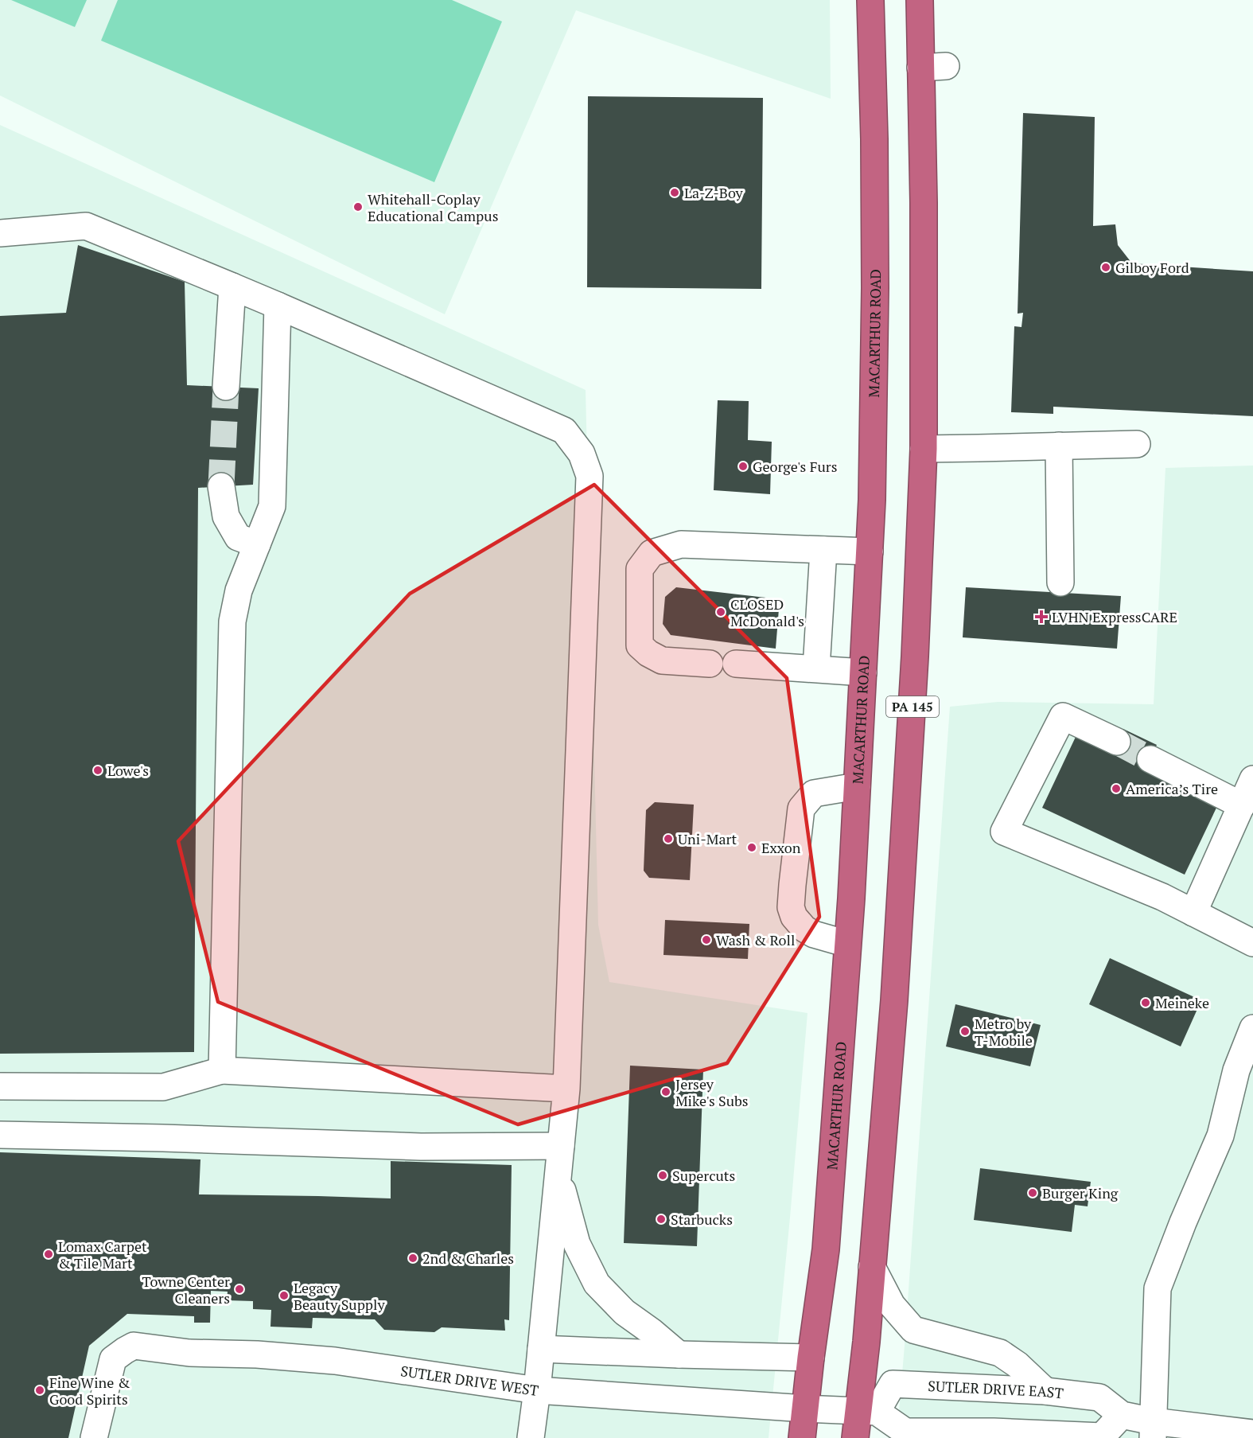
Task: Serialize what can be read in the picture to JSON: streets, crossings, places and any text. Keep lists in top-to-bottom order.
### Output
{
  "streets": {
    "highway": ["MACARTHUR ROAD", "PA 145"],
    "lane": ["SUTLER DRIVE WEST", "SUTLER DRIVE EAST"]
  },
  "crossings": [
    ["MACARTHUR ROAD", "SUTLER DRIVE WEST"],
    ["PA 145", "SUTLER DRIVE EAST"]
  ],
  "places": {
    "other": [
      "La-Z-Boy",
      "Whitehall-Coplay Educational Campus",
      "Gilboy Ford",
      "George's Furs",
      "CLOSED McDonald's",
      "Lowe's",
      "America’s Tire",
      "Uni-Mart",
      "Exxon",
      "Wash & Roll",
      "Meineke",
      "Metro by T-Mobile",
      "Jersey Mike's Subs",
      "Supercuts",
      "Burger King",
      "Starbucks",
      "Lomax Carpet & Tile Mart",
      "2nd & Charles",
      "Towne Center Cleaners",
      "Legacy Beauty Supply",
      "Fine Wine & Good Spirits"
    ],
    "health": ["LVHN ExpressCARE"]
  }
}
